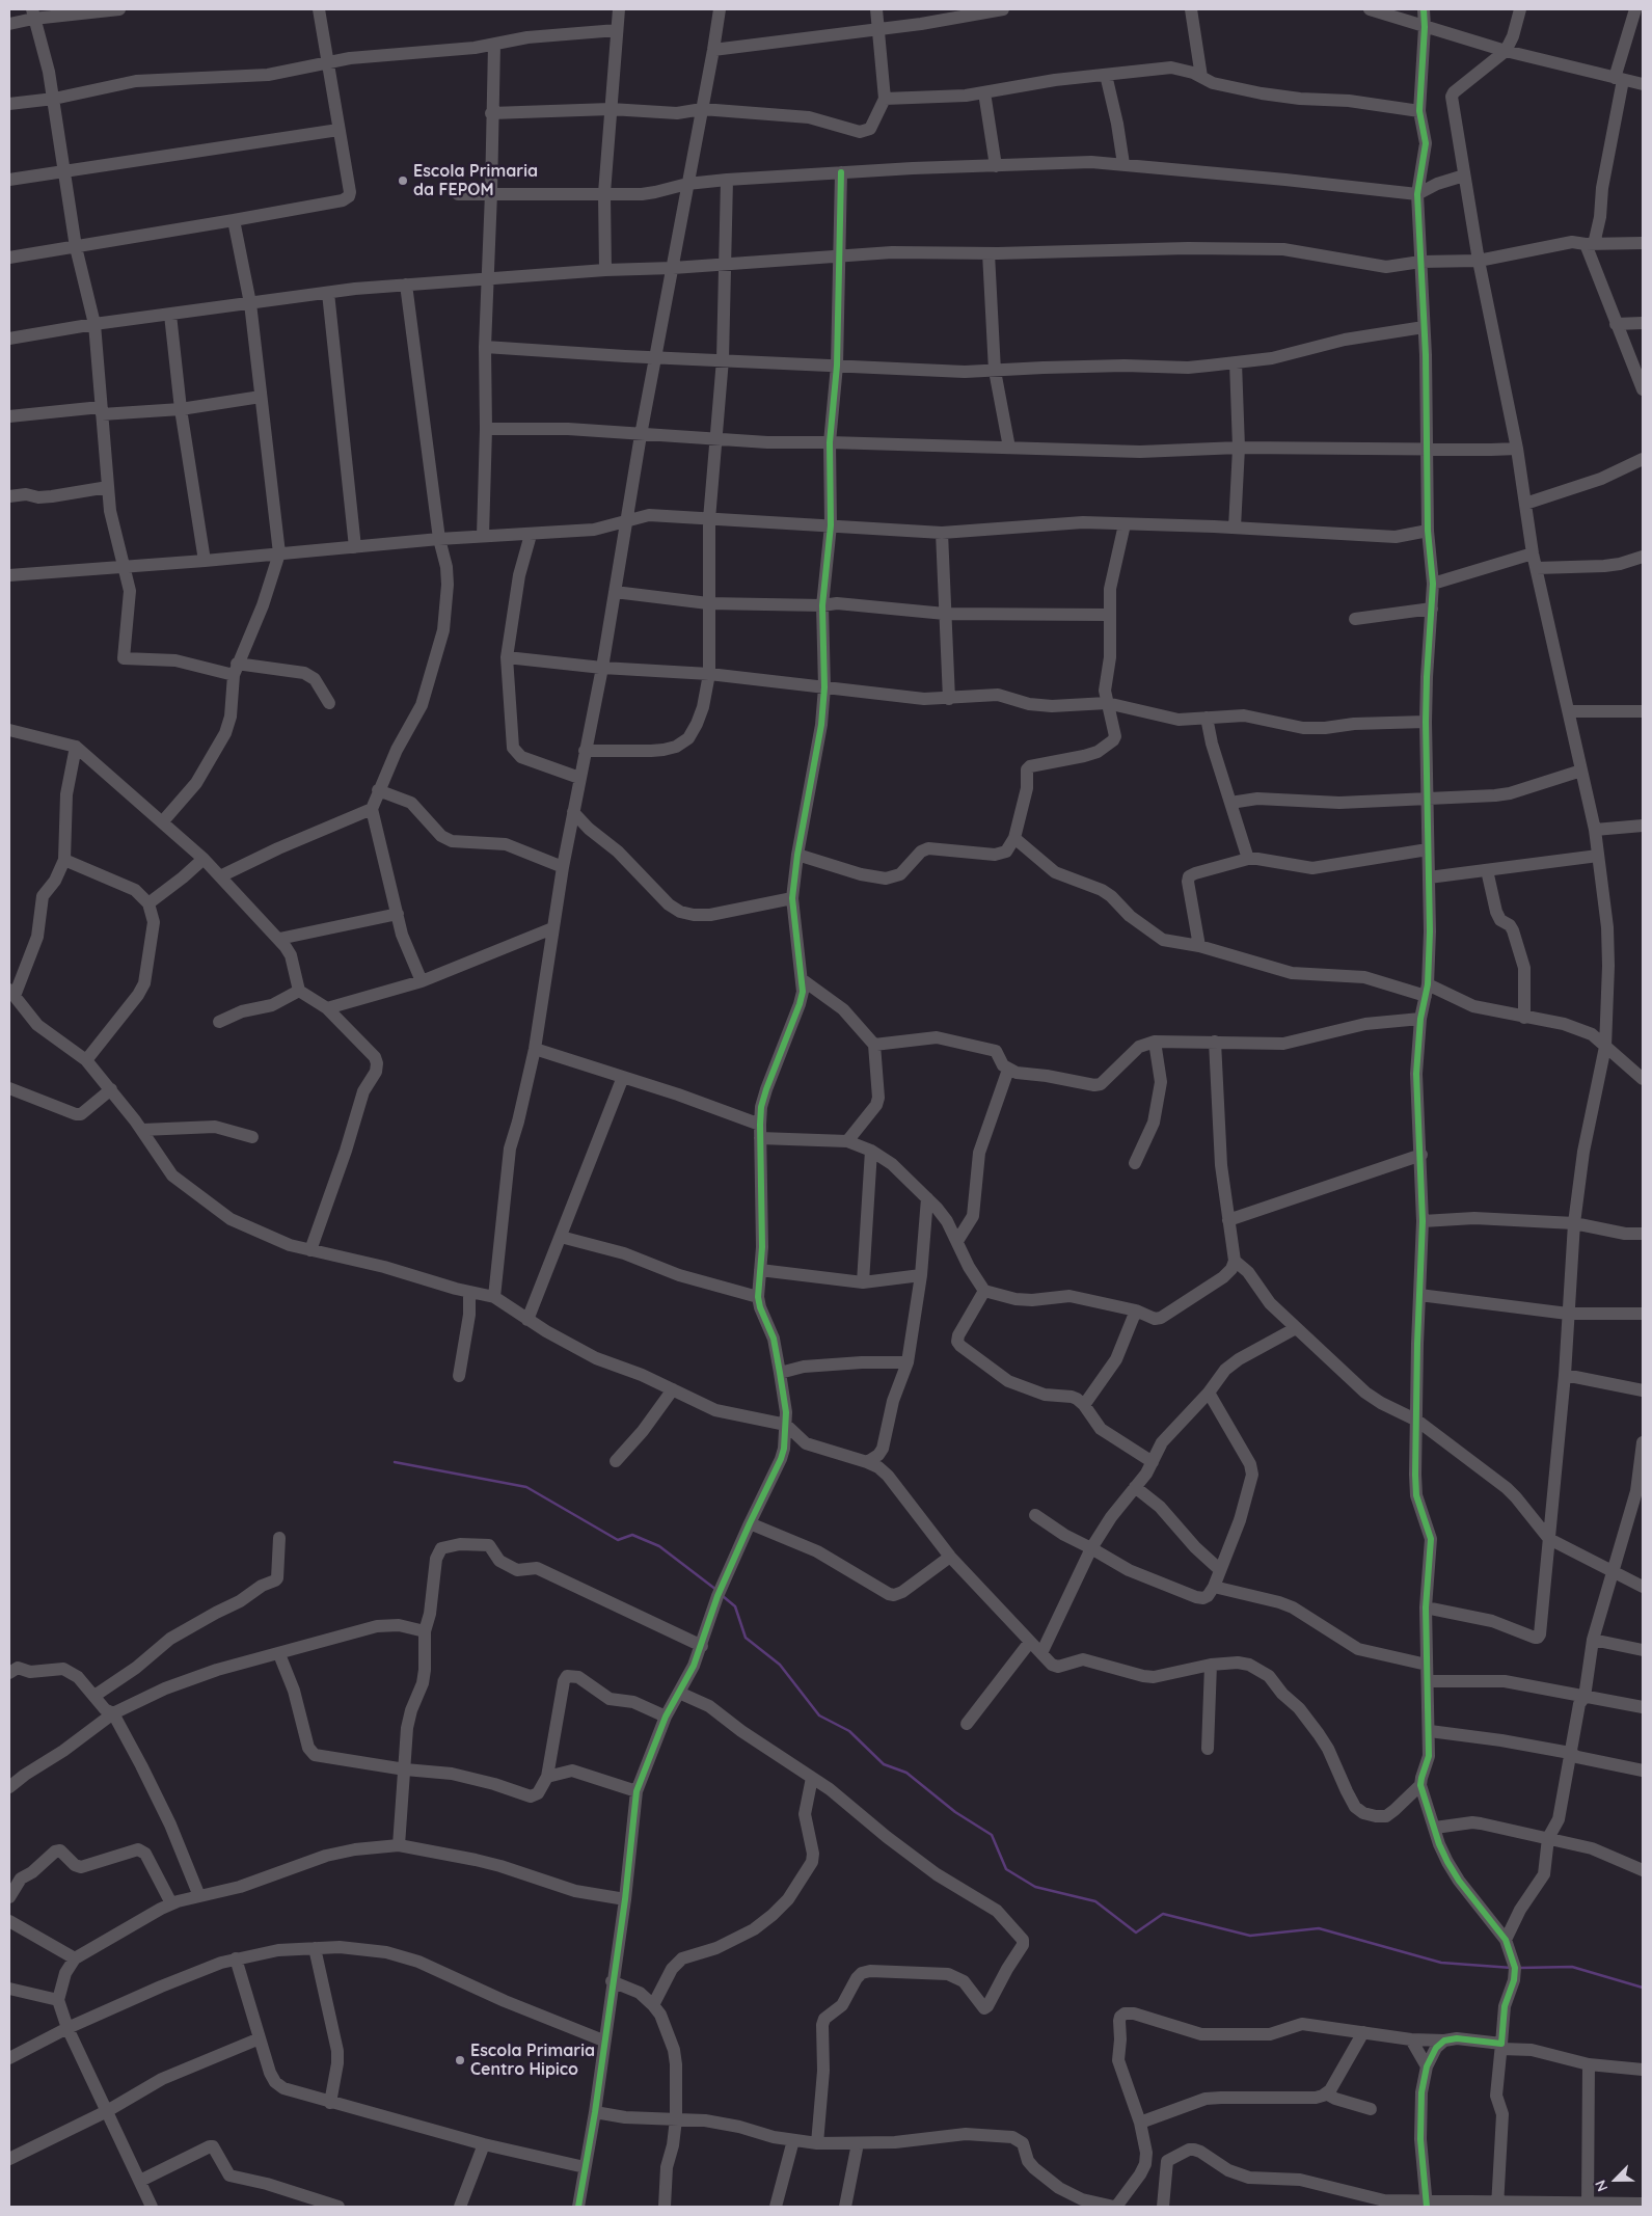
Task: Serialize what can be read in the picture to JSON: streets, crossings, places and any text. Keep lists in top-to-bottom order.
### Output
{
  "places": ["Escola Primaria da FEPOM", "Escola Primaria Centro Hipico"],
  "north": "bottom left"
}
